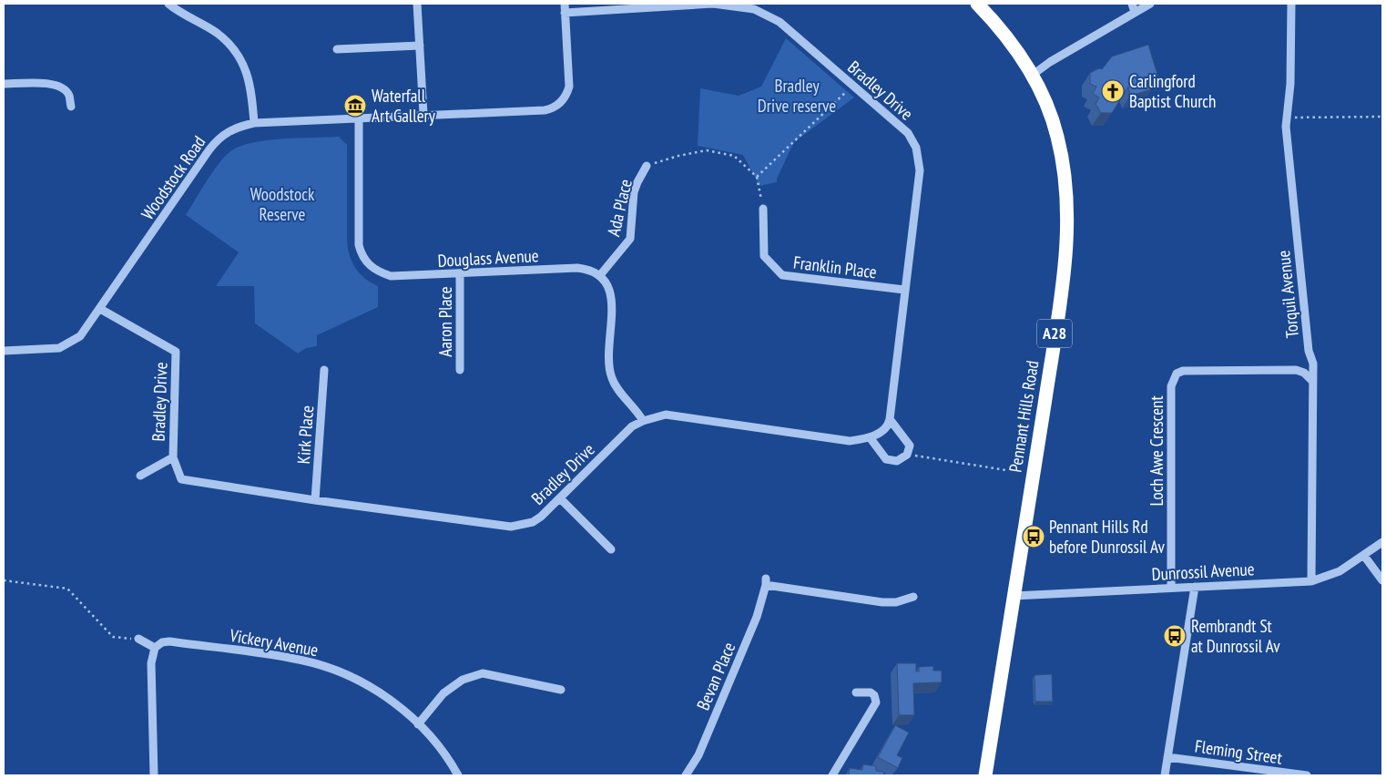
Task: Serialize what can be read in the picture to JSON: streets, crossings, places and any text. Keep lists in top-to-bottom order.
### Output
{
  "streets": {
    "highway": ["A28", "Pennant Hills Road"],
    "street": [
      "Bradley Drive",
      "Woodstock Road",
      "Ada Place",
      "Douglass Avenue",
      "Franklin Place",
      "Torquil Avenue",
      "Aaron Place",
      "Kirk Place",
      "Loch Awe Crescent",
      "Dunrossil Avenue",
      "Vickery Avenue",
      "Bevan Place",
      "Fleming Street"
    ]
  },
  "crossings": [
    ["Bradley Drive", "Woodstock Road"],
    ["Bradley Drive", "Franklin Place"],
    ["Bradley Drive", "Kirk Place"],
    ["Woodstock Road", "Douglass Avenue"],
    ["Ada Place", "Douglass Avenue"],
    ["Douglass Avenue", "Aaron Place"],
    ["Torquil Avenue", "Loch Awe Crescent"],
    ["Torquil Avenue", "Dunrossil Avenue"],
    ["Pennant Hills Road", "Dunrossil Avenue"],
    ["Loch Awe Crescent", "Dunrossil Avenue"]
  ],
  "parks": ["Bradley Drive reserve", "Woodstock Reserve"],
  "places": {
    "church": ["Carlingford Baptist Church"],
    "museum": ["Waterfall Art Gallery"],
    "bus stop": ["Pennant Hills Rd before Dunrossil Av", "Rembrandt St at Dunrossil Av"]
  }
}
